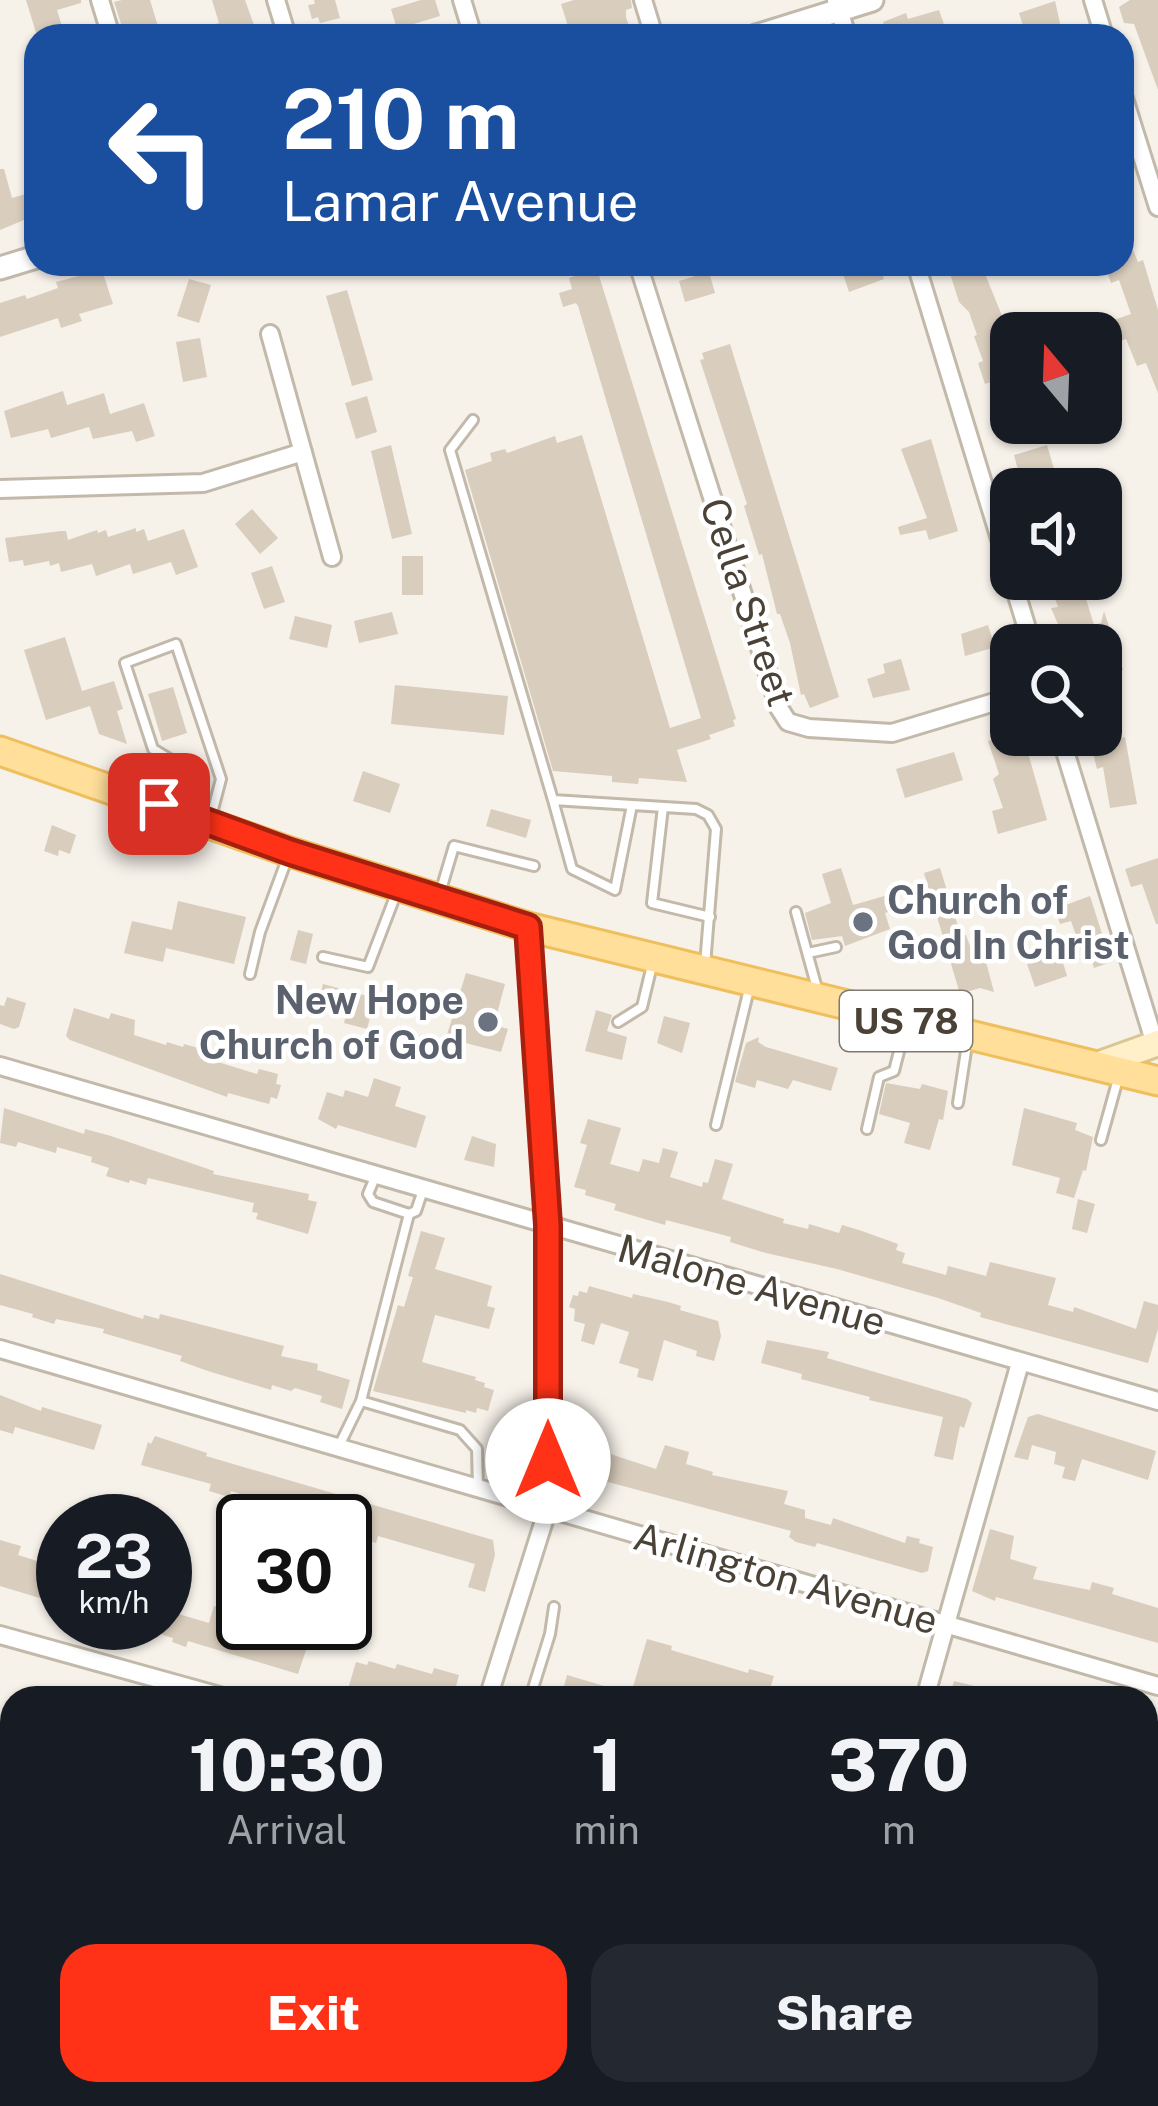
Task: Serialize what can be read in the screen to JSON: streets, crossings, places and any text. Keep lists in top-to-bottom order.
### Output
{
  "streets": {
    "main road": ["US 78"],
    "street": ["Cella Street", "Malone Avenue", "Arlington Avenue"]
  },
  "places": ["Church of God In Christ", "New Hope Church of God"],
  "north": "top",
  "page": {
    "turn": ["210 m", "Lamar Avenue"],
    "speed": "23 km/h",
    "limit": "30",
    "eta": [
      "10:30",
      "Arrival",
      "1",
      "min",
      "370",
      "m"
    ],
    "buttons": ["Exit", "Share"]
  }
}
